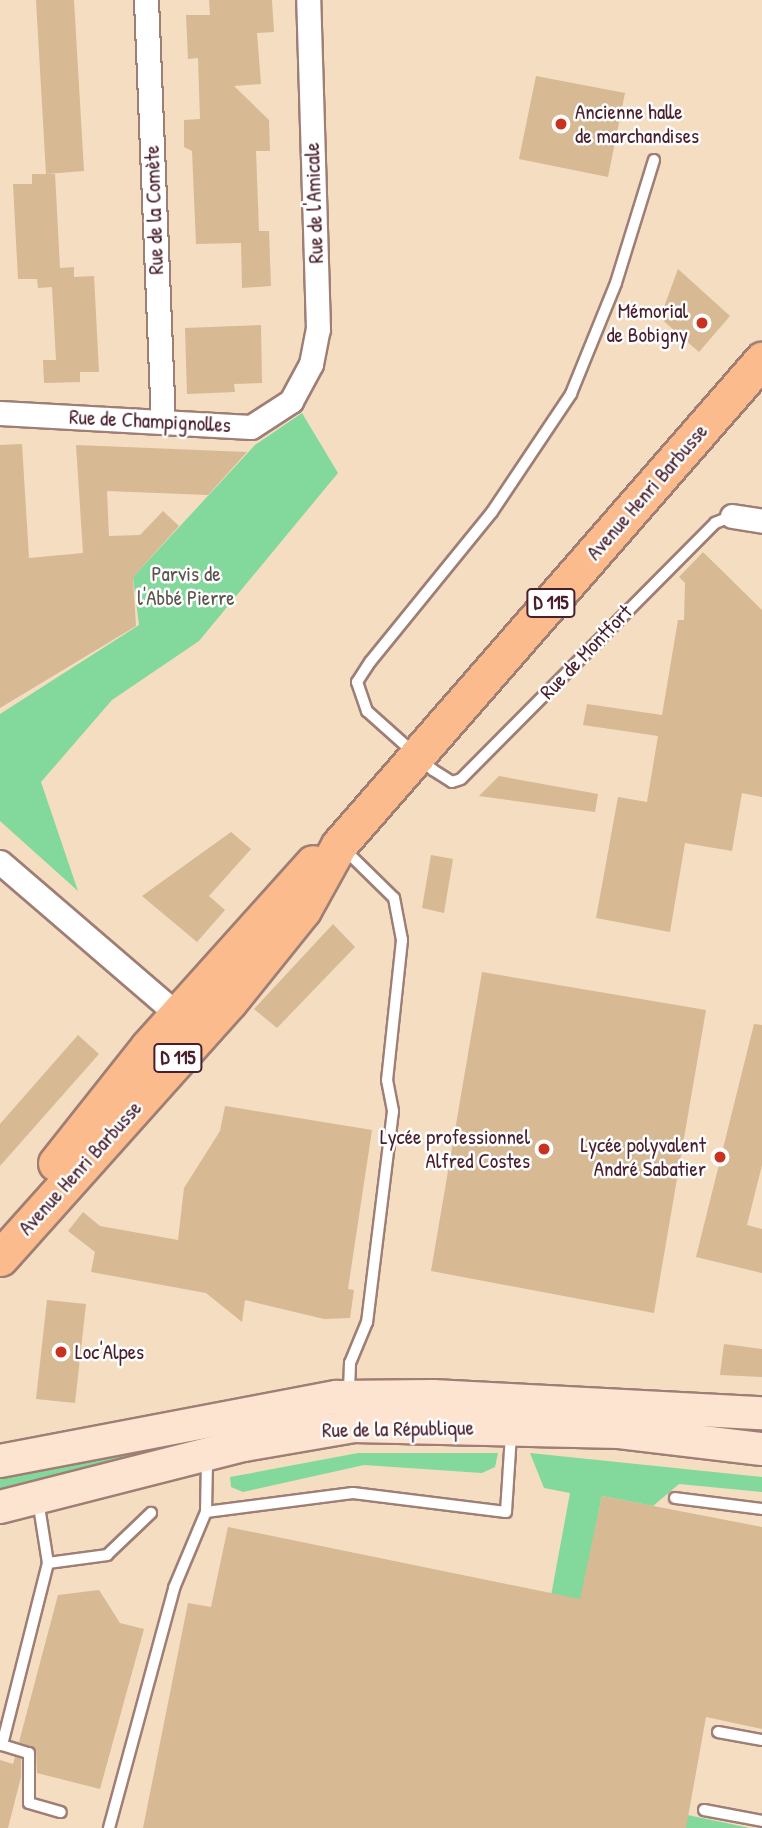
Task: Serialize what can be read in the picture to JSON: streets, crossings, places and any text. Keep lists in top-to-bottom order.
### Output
{
  "streets": {
    "main road": ["Avenue Henri Barbusse", "D 115", "Rue de la République"],
    "street": [
      "Rue de l'Amicale",
      "Rue de la Comète",
      "Rue de Champignolles",
      "Rue de Montfort"
    ]
  },
  "crossings": [
    ["Rue de l'Amicale", "Rue de Champignolles"],
    ["Rue de la Comète", "Rue de Champignolles"],
    ["Avenue Henri Barbusse", "Rue de Montfort"]
  ],
  "parks": ["Parvis de l'Abbé Pierre"],
  "places": [
    "Ancienne halle de marchandises",
    "Mémorial de Bobigny",
    "Lycée professionnel Alfred Costes",
    "Lycée polyvalent André Sabatier",
    "Loc'Alpes"
  ]
}
